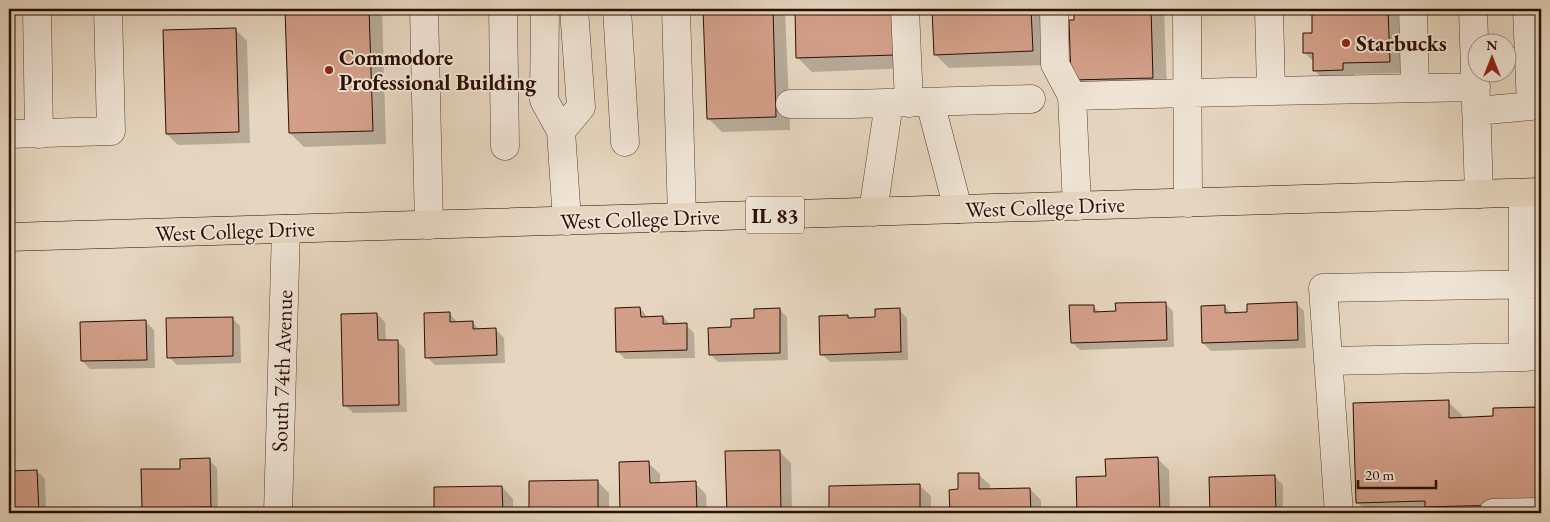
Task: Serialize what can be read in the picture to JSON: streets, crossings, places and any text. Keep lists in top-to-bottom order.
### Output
{
  "streets": {
    "main road": ["West College Drive", "IL 83"],
    "street": ["South 74th Avenue"]
  },
  "crossings": [
    ["West College Drive", "South 74th Avenue"]
  ],
  "places": ["Starbucks", "Commodore Professional Building"],
  "scale_bar": "20 m",
  "north": "top"
}
